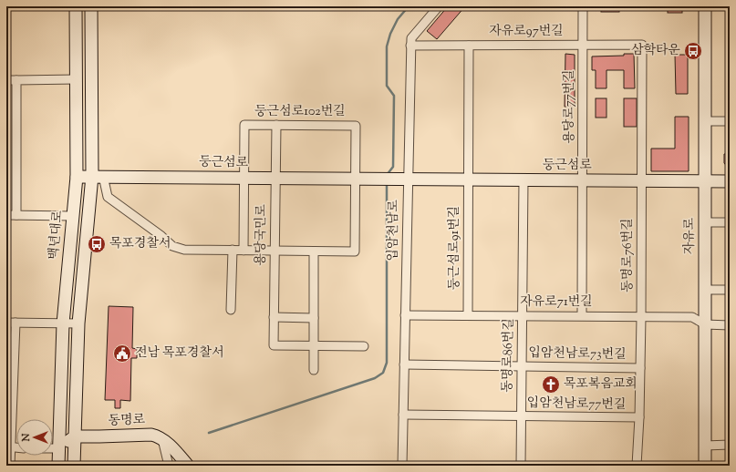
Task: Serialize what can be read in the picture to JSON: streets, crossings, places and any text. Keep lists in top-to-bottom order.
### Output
{
  "streets": {
    "street": [
      "자유로97번길",
      "용당로77번길",
      "둥근섬로102번길",
      "둥근섬로",
      "입암천남로",
      "백년대로",
      "용당국민로",
      "자유로",
      "둥근섬로91번길",
      "동명로76번길",
      "자유로71번길",
      "입암천남로73번길",
      "동명로86번길",
      "입암천남로77번길",
      "동명로"
    ]
  },
  "crossings": [
    ["자유로97번길", "용당로77번길"],
    ["자유로97번길", "입암천남로"],
    ["자유로97번길", "둥근섬로91번길"],
    ["자유로97번길", "동명로76번길"],
    ["용당로77번길", "둥근섬로"],
    ["용당로77번길", "자유로71번길"],
    ["둥근섬로102번길", "둥근섬로"],
    ["둥근섬로102번길", "용당국민로"],
    ["둥근섬로", "입암천남로"],
    ["둥근섬로", "백년대로"],
    ["둥근섬로", "용당국민로"],
    ["둥근섬로", "자유로"],
    ["둥근섬로", "둥근섬로91번길"],
    ["둥근섬로", "동명로76번길"],
    ["둥근섬로", "동명로86번길"],
    ["입암천남로", "자유로71번길"],
    ["입암천남로", "입암천남로73번길"],
    ["입암천남로", "입암천남로77번길"],
    ["자유로", "자유로71번길"],
    ["둥근섬로91번길", "자유로71번길"],
    ["동명로76번길", "자유로71번길"],
    ["동명로76번길", "입암천남로73번길"],
    ["동명로76번길", "입암천남로77번길"],
    ["자유로71번길", "동명로86번길"],
    ["입암천남로73번길", "동명로86번길"],
    ["동명로86번길", "입암천남로77번길"]
  ],
  "places": {
    "bus stop": ["삼학타운", "목포경찰서"],
    "public building": ["전남 목포경찰서"],
    "church": ["목포복음교회"]
  },
  "north": "left"
}
